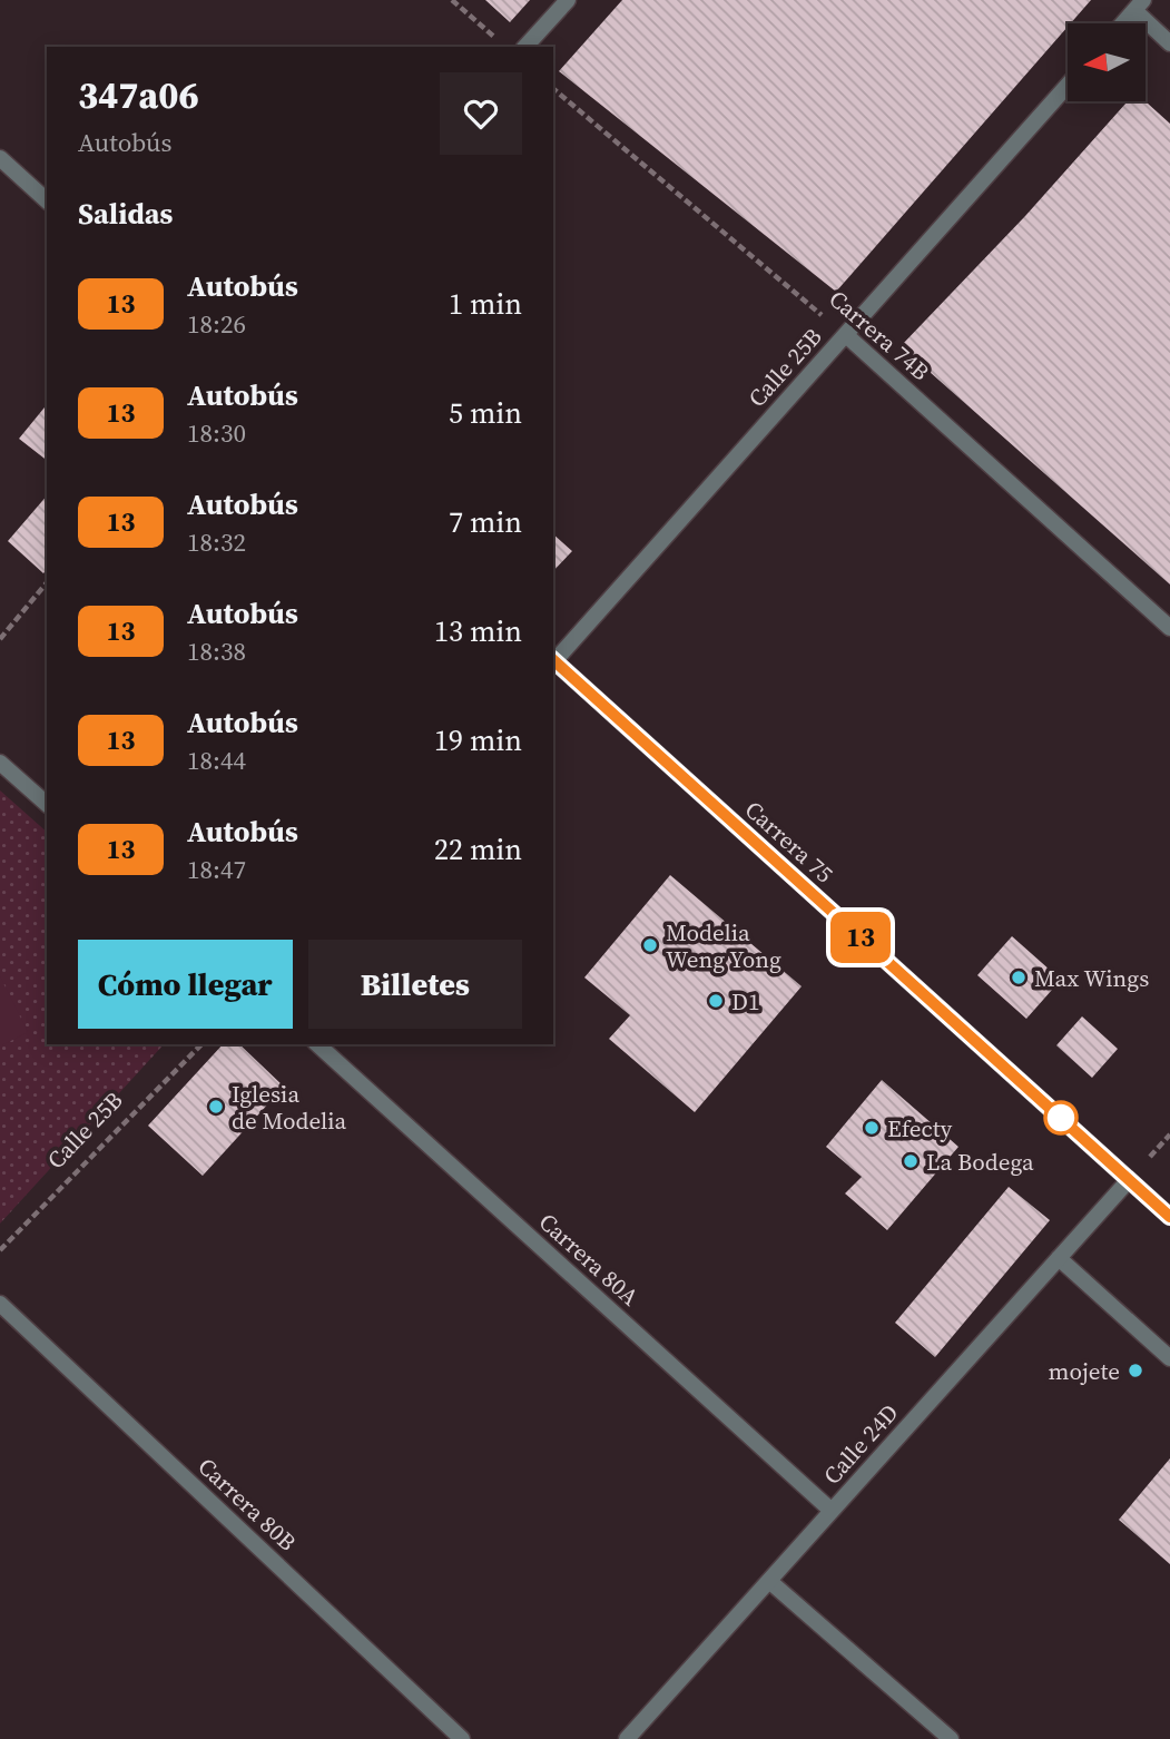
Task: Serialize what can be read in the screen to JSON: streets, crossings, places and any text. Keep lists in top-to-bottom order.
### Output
{
  "streets": {
    "street": [
      "Carrera 74B",
      "Calle 25B",
      "Carrera 75",
      "Carrera 80A",
      "Calle 24D",
      "Carrera 80B"
    ]
  },
  "crossings": [
    ["Carrera 74B", "Calle 25B"],
    ["Calle 25B", "Carrera 75"],
    ["Carrera 75", "Calle 24D"],
    ["Carrera 80A", "Calle 24D"]
  ],
  "places": [
    "Modelia Weng Yong",
    "Max Wings",
    "D1",
    "Iglesia de Modelia",
    "Efecty",
    "La Bodega",
    "mojete"
  ],
  "lines": ["bus line 13"],
  "north": "left",
  "page": {
    "on_map": "13",
    "heading": [
      ["347a06", "Autobús"],
      "Salidas"
    ],
    "list": [
      {
        "mark": "13",
        "name": "Autobús",
        "note": "18:26",
        "value": "1 min"
      },
      {
        "mark": "13",
        "name": "Autobús",
        "note": "18:30",
        "value": "5 min"
      },
      {
        "mark": "13",
        "name": "Autobús",
        "note": "18:32",
        "value": "7 min"
      },
      {
        "mark": "13",
        "name": "Autobús",
        "note": "18:38",
        "value": "13 min"
      },
      {
        "mark": "13",
        "name": "Autobús",
        "note": "18:44",
        "value": "19 min"
      },
      {
        "mark": "13",
        "name": "Autobús",
        "note": "18:47",
        "value": "22 min"
      }
    ],
    "buttons": ["Cómo llegar", "Billetes"]
  }
}
